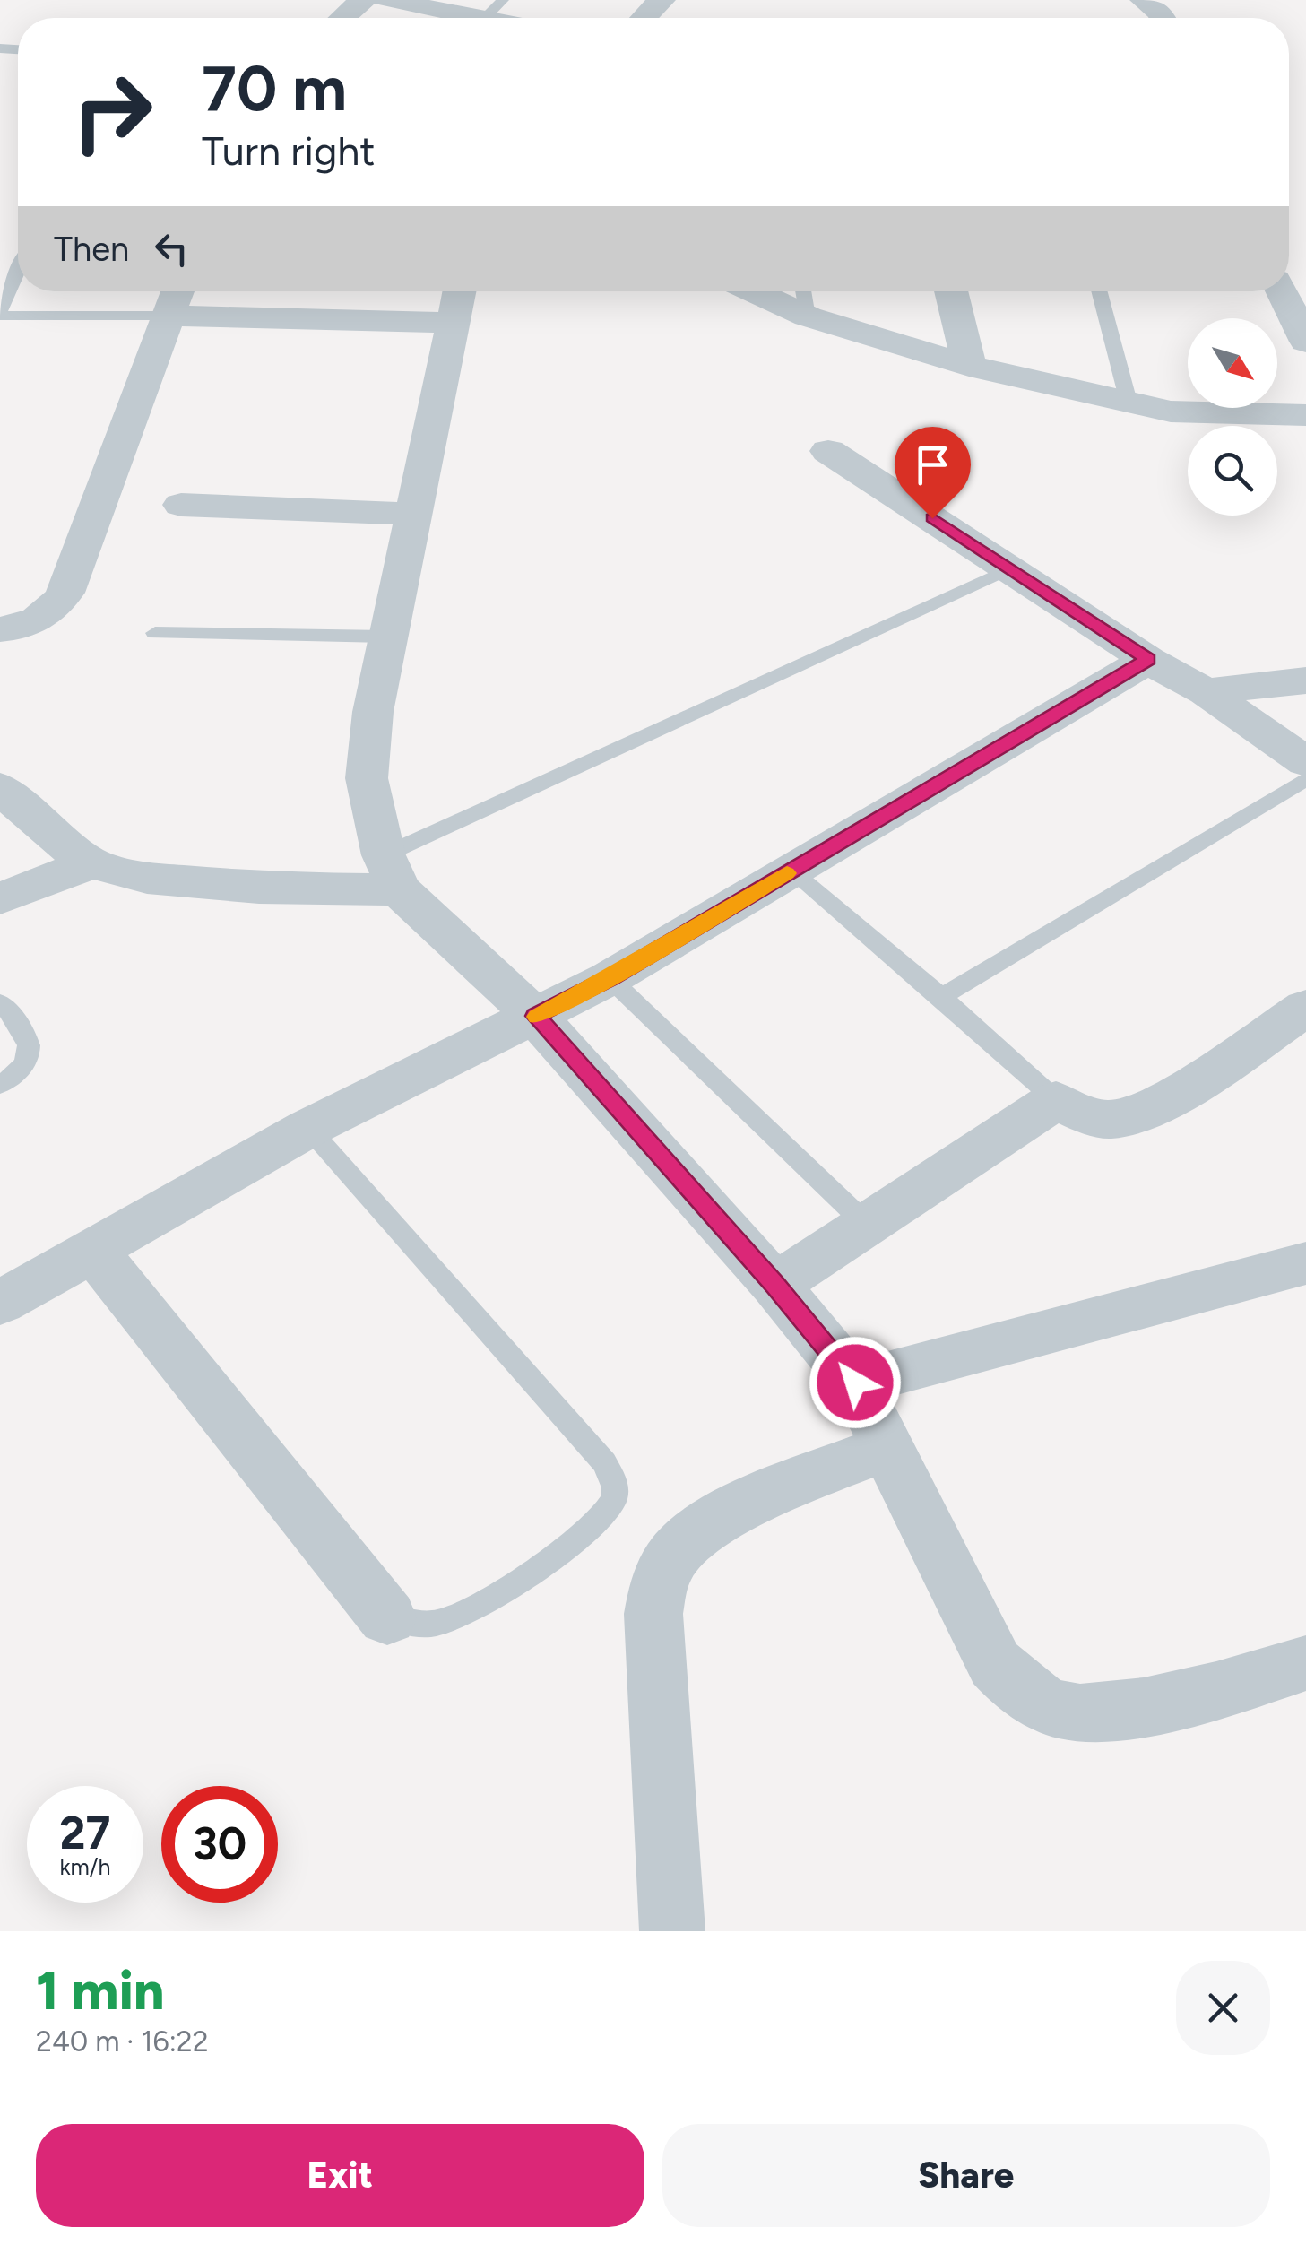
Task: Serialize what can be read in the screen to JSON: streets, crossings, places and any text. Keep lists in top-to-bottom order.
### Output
{
  "north": "bottom right",
  "page": {
    "turn": ["70 m", "Turn right"],
    "then": "Then",
    "speed": "27 km/h",
    "limit": "30",
    "heading": ["1 min", "240 m · 16:22"],
    "buttons": ["Exit", "Share"]
  }
}
